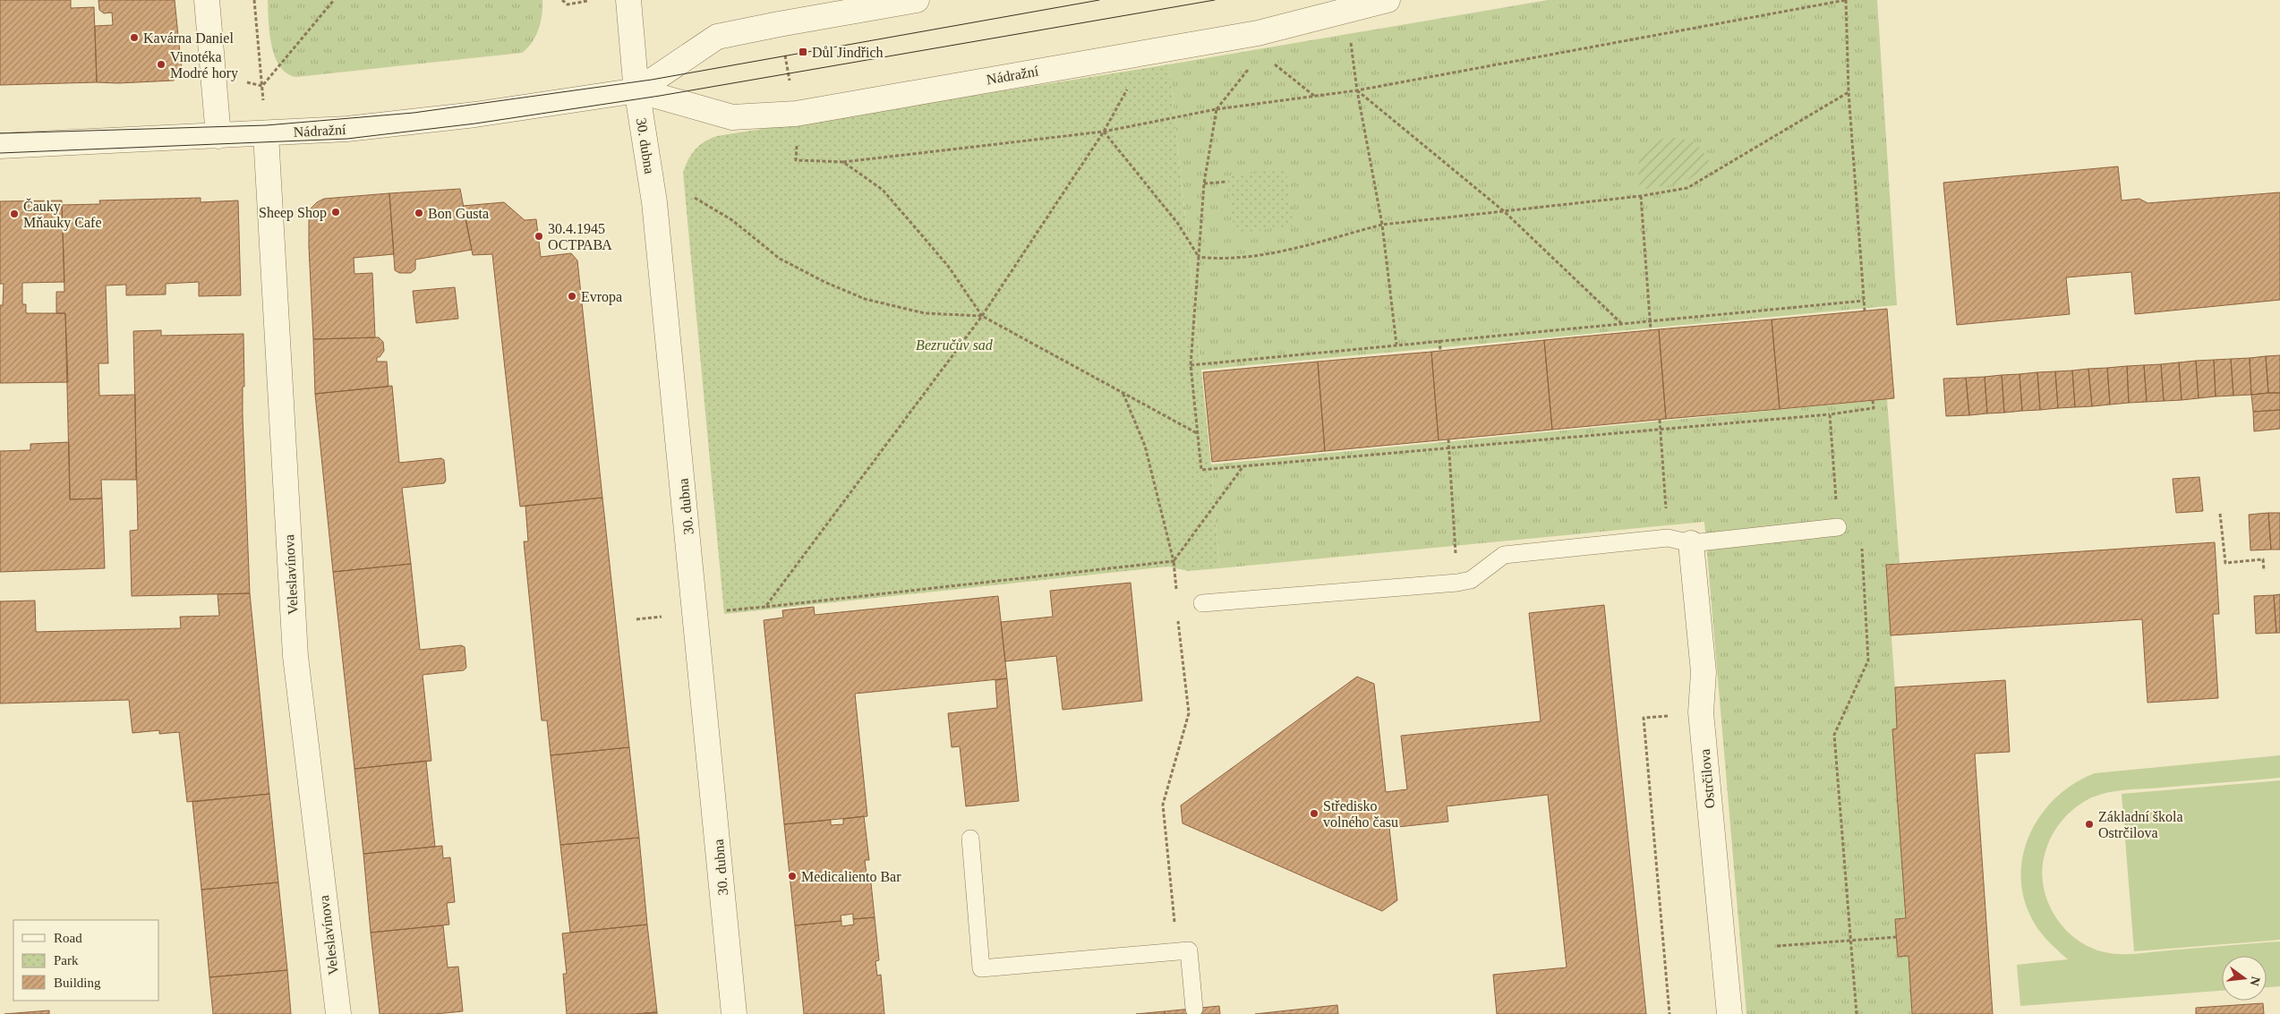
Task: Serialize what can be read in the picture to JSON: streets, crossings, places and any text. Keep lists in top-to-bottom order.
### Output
{
  "streets": {
    "street": [
      "Nádražní",
      "30. dubna",
      "Veleslavínova",
      "Ostrčilova"
    ]
  },
  "crossings": [
    ["Nádražní", "30. dubna"],
    ["Nádražní", "Veleslavínova"]
  ],
  "parks": ["Bezručův sad"],
  "places": {
    "other": [
      "Kavárna Daniel",
      "Vinotéka Modré hory",
      "Sheep Shop",
      "Bon Gusta",
      "Čauky Mňauky Cafe",
      "30.4.1945 ОСТРАВА",
      "Evropa",
      "Středisko volného času",
      "Základní škola Ostrčilova",
      "Medicaliento Bar"
    ],
    "transit": ["Důl Jindřich"]
  },
  "legend": ["Road", "Park", "Building"],
  "north": "right"
}
